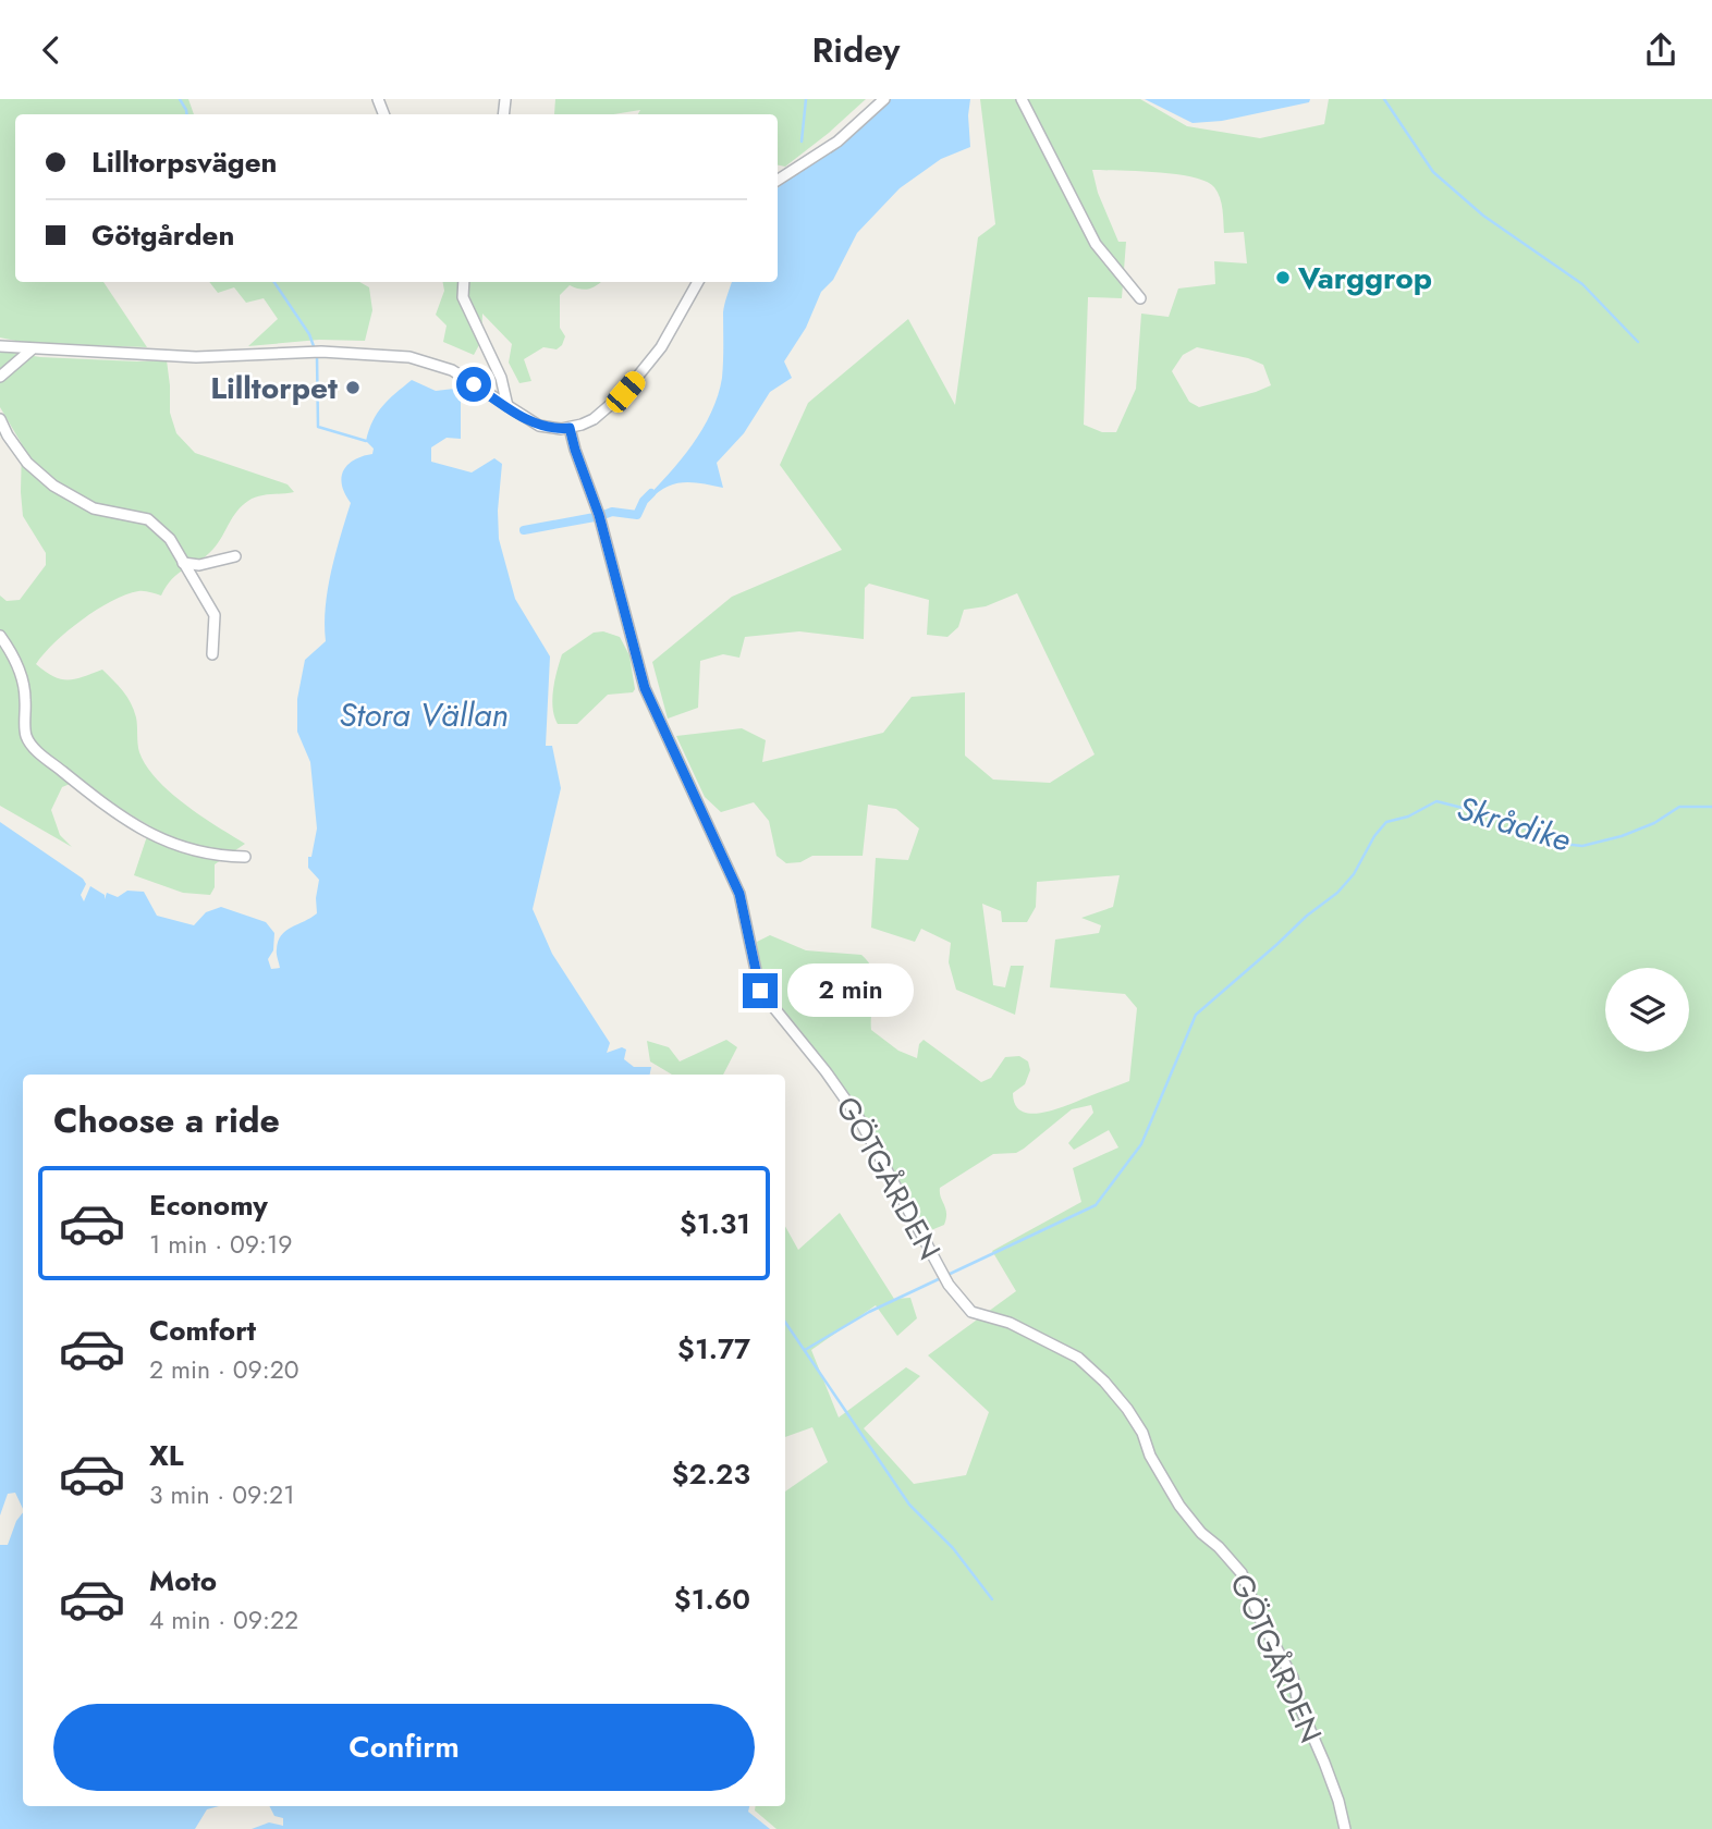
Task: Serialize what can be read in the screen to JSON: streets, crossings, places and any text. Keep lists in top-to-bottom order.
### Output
{
  "streets": {
    "street": ["GÖTGÅRDEN"]
  },
  "water": ["Stora Vällan", "Skrådike"],
  "places": ["Varggrop", "Lilltorpet"],
  "page": {
    "header": "Ridey",
    "banner": ["Lilltorpsvägen", "Götgården"],
    "bubble": "2 min",
    "heading": "Choose a ride",
    "list": [
      {
        "name": "Economy",
        "note": "1 min · 09:19",
        "value": "$1.31"
      },
      {
        "name": "Comfort",
        "note": "2 min · 09:20",
        "value": "$1.77"
      },
      {
        "name": "XL",
        "note": "3 min · 09:21",
        "value": "$2.23"
      },
      {
        "name": "Moto",
        "note": "4 min · 09:22",
        "value": "$1.60"
      }
    ],
    "buttons": "Confirm"
  }
}
